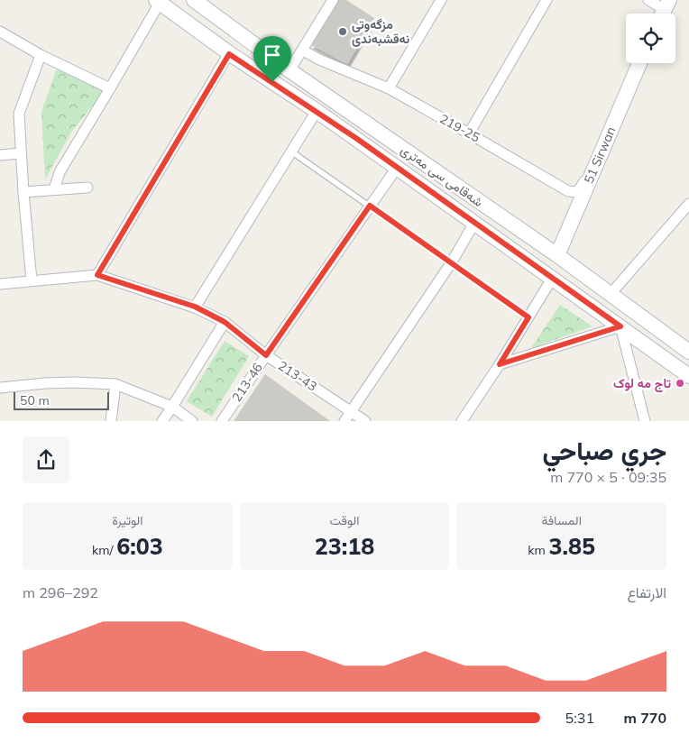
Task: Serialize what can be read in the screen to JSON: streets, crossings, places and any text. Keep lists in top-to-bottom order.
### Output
{
  "streets": {
    "main road": ["51 Sirwan", "شەقامی سی مەتری"],
    "street": ["219-25", "213-43", "213-46"]
  },
  "crossings": [
    ["219-25", "51 Sirwan"],
    ["51 Sirwan", "شەقامی سی مەتری"],
    ["شەقامی سی مەتری", "213-46"],
    ["213-43", "213-46"]
  ],
  "places": ["مزگەوتی نەقشبەندی", "تاج مه لوک"],
  "scale_bar": "50 m",
  "page": {
    "scale": "50 m",
    "heading": ["جري صباحي", "09:35 · 5 × 770 m"],
    "stats": [
      ["المسافة", "3.85 km"],
      ["الوقت", "23:18"],
      ["الوتيرة", "6:03 /km"]
    ],
    "chart": ["الارتفاع", "292–296 m"],
    "list": [
      {
        "name": "770 m",
        "note": "5:31"
      }
    ]
  }
}
